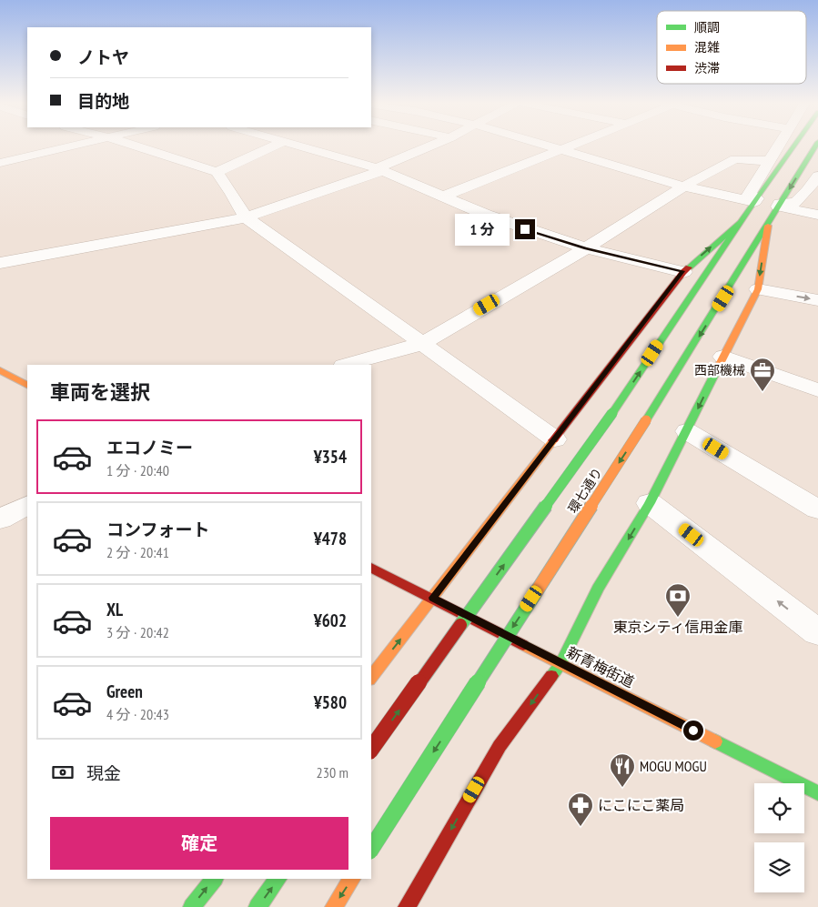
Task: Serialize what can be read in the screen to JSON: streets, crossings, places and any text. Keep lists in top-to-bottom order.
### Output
{
  "streets": {
    "main road": ["環七通り", "新青梅街道"]
  },
  "places": {
    "office": ["西部機械"],
    "bank": ["東京シティ信用金庫"],
    "restaurant": ["MOGU MOGU"],
    "pharmacy": ["にこにこ薬局"]
  },
  "legend": ["順調", "混雑", "渋滞"],
  "page": {
    "banner": ["ノトヤ", "目的地"],
    "bubble": "1 分",
    "heading": "車両を選択",
    "list": [
      {
        "name": "エコノミー",
        "note": "1 分 · 20:40",
        "value": "¥354"
      },
      {
        "name": "コンフォート",
        "note": "2 分 · 20:41",
        "value": "¥478"
      },
      {
        "name": "XL",
        "note": "3 分 · 20:42",
        "value": "¥602"
      },
      {
        "name": "Green",
        "note": "4 分 · 20:43",
        "value": "¥580"
      }
    ],
    "pay": ["現金", "230 m"],
    "buttons": "確定"
  }
}
